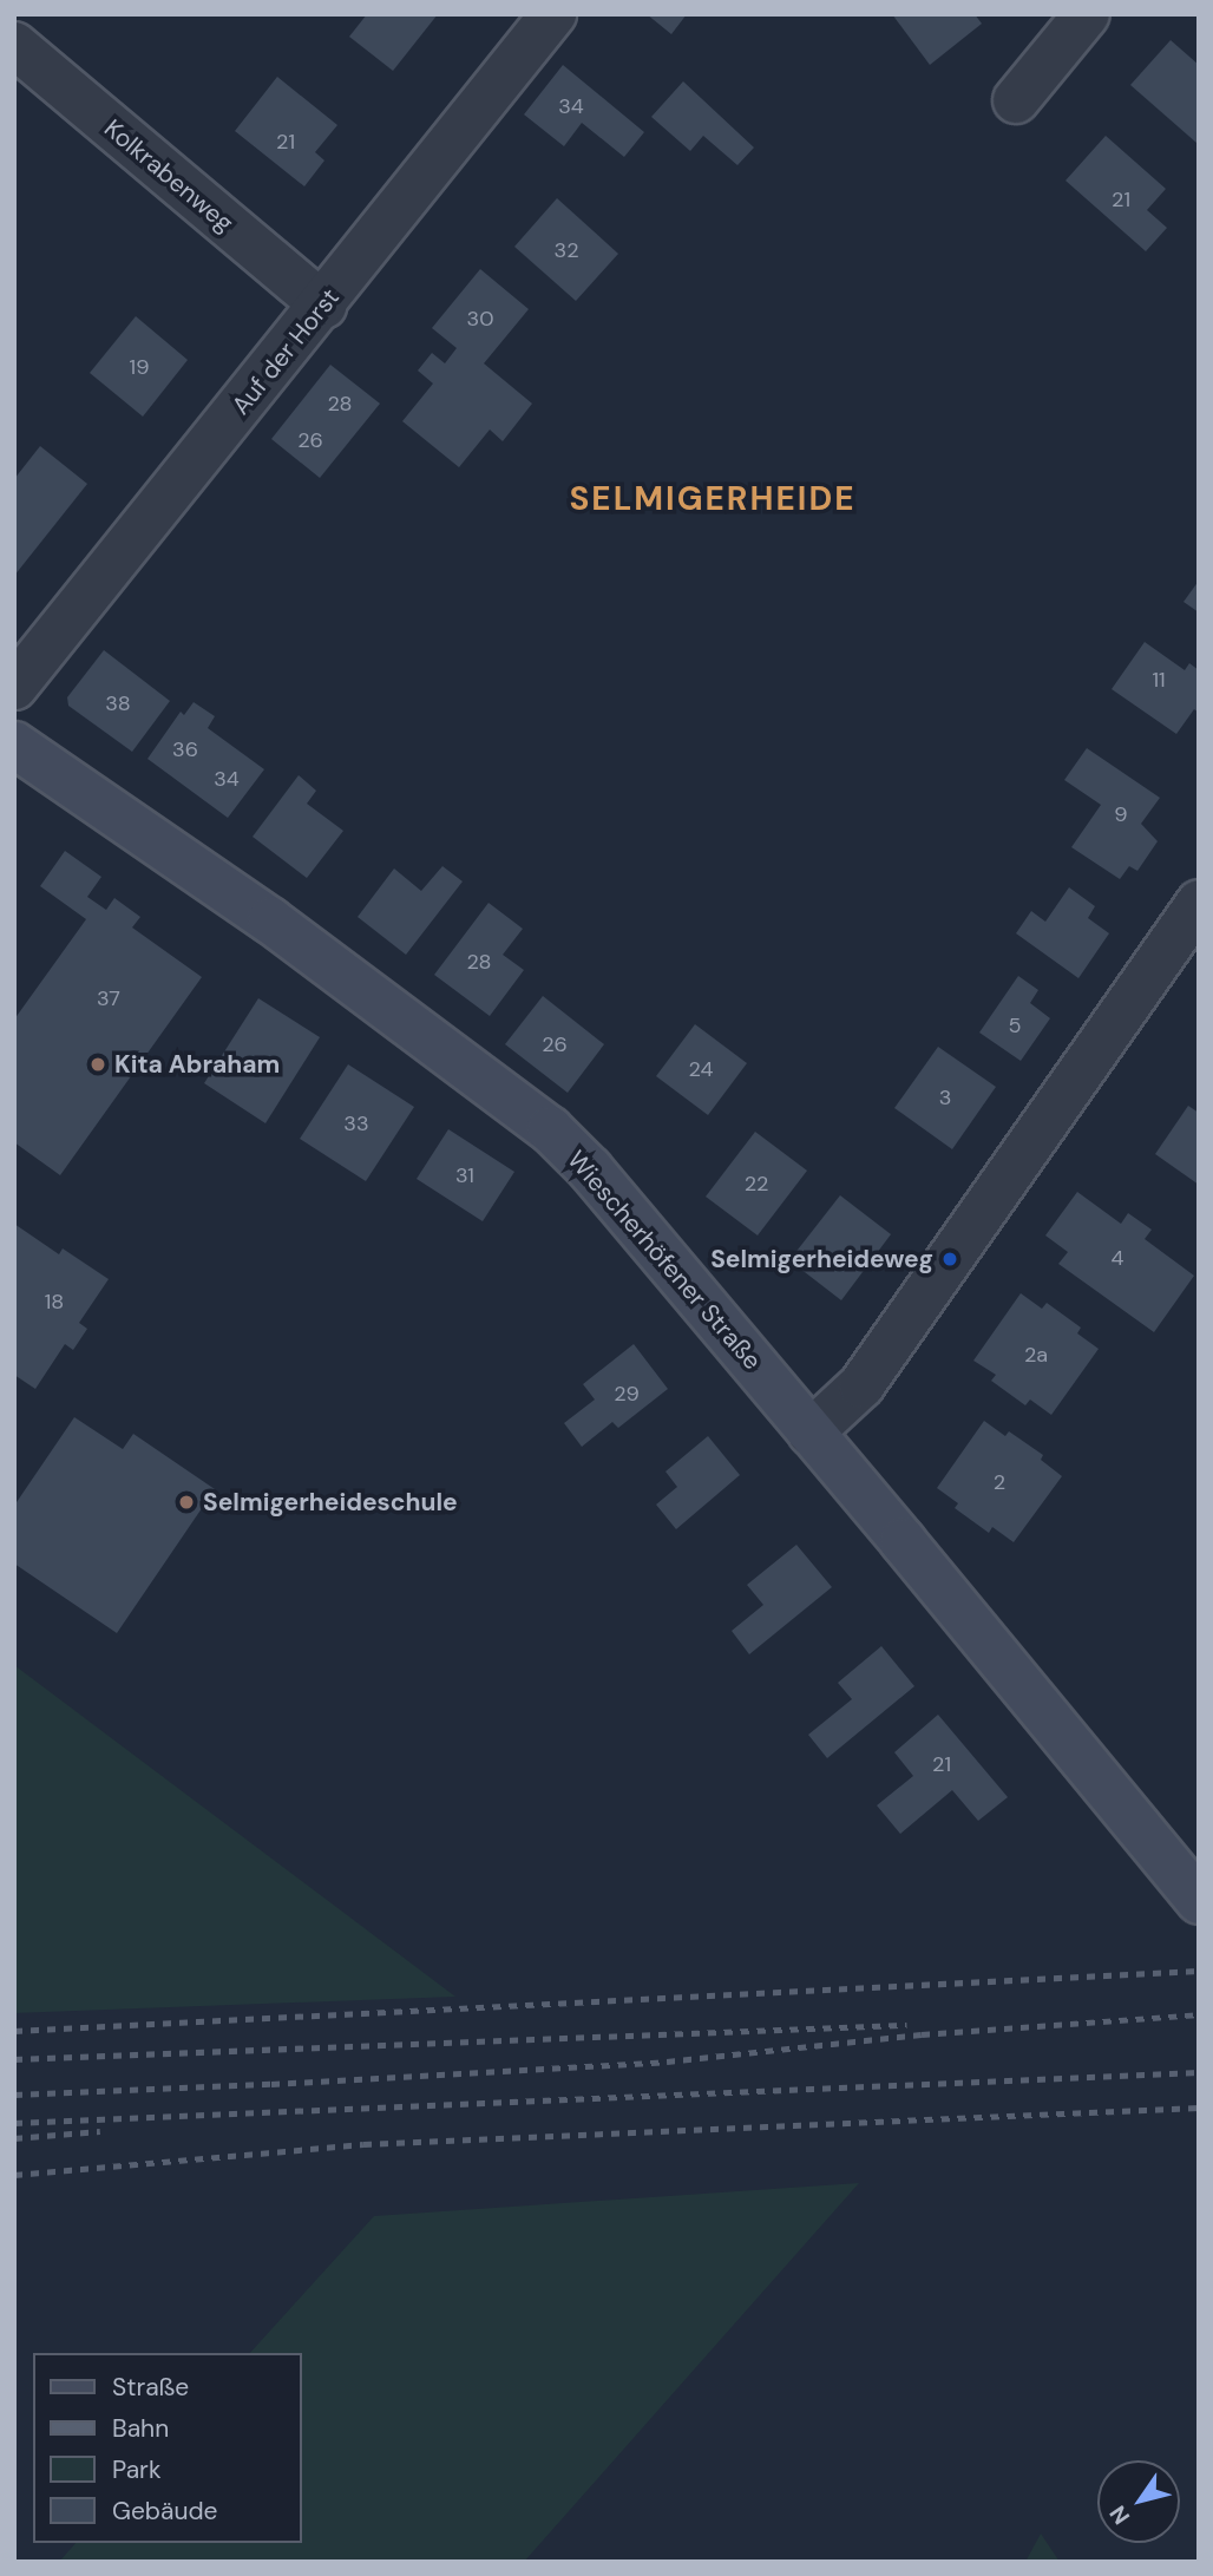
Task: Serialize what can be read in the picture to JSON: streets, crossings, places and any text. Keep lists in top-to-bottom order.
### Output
{
  "streets": {
    "street": ["Kolkrabenweg", "Auf der Horst", "Wiescherhöfener Straße"]
  },
  "crossings": [
    ["Kolkrabenweg", "Auf der Horst"]
  ],
  "districts": ["SELMIGERHEIDE"],
  "places": ["Kita Abraham", "Selmigerheideweg", "Selmigerheideschule"],
  "house_numbers": [
    "34",
    "21",
    "21",
    "32",
    "30",
    "19",
    "28",
    "26",
    "11",
    "38",
    "36",
    "34",
    "9",
    "28",
    "37",
    "5",
    "26",
    "24",
    "3",
    "33",
    "31",
    "22",
    "4",
    "18",
    "2a",
    "29",
    "2",
    "21"
  ],
  "legend": [
    "Straße",
    "Bahn",
    "Park",
    "Gebäude"
  ],
  "north": "bottom left"
}
